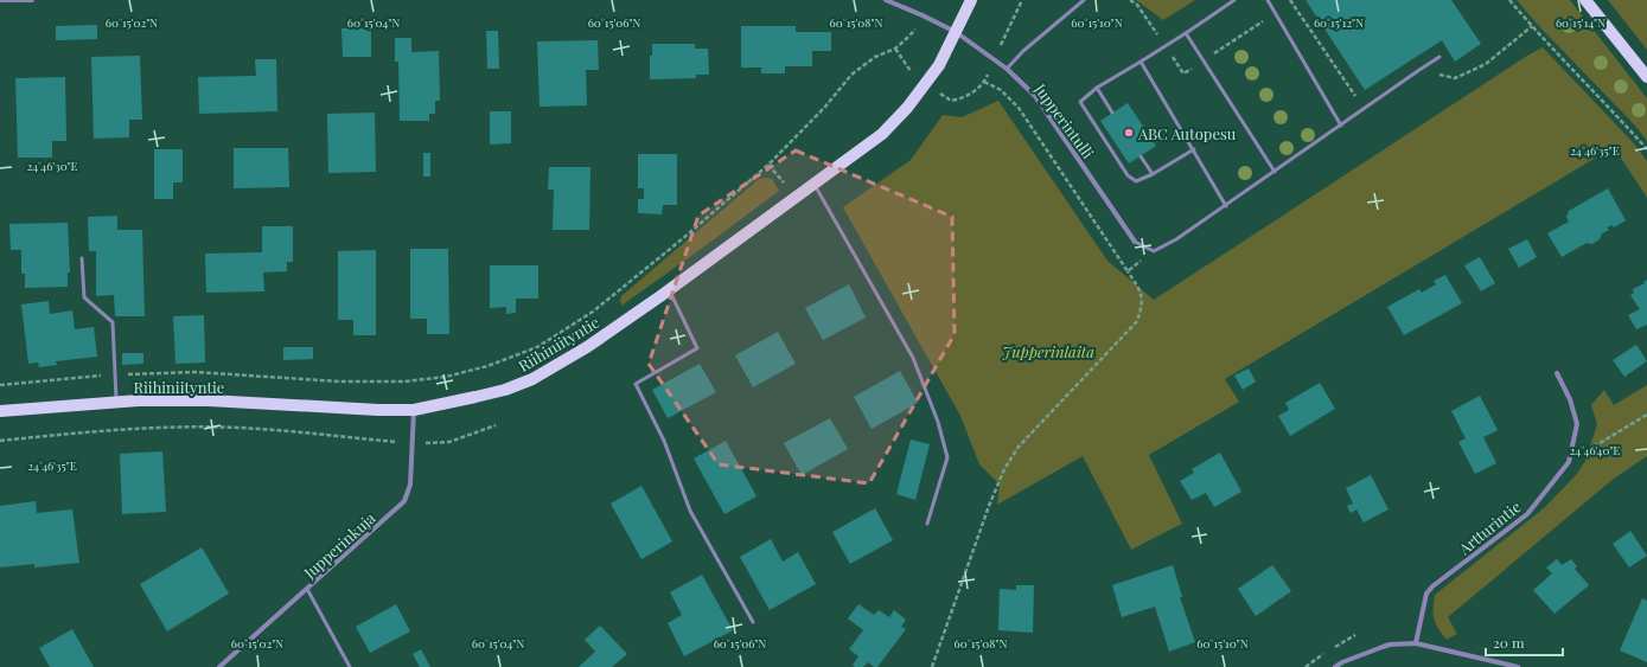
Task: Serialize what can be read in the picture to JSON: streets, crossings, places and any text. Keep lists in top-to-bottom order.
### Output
{
  "streets": {
    "main road": ["Riihiniityntie"],
    "street": ["Jupperintulli", "Artturintie", "Jupperinkuja"]
  },
  "crossings": [
    ["Jupperintulli", "Riihiniityntie"],
    ["Riihiniityntie", "Jupperinkuja"]
  ],
  "parks": ["Jupperinlaita"],
  "places": ["ABC Autopesu"],
  "scale_bar": "20 m",
  "coordinates": [
    "60°15'02\"N",
    "60°15'04\"N",
    "60°15'06\"N",
    "60°15'08\"N",
    "60°15'10\"N",
    "60°15'12\"N",
    "60°15'14\"N",
    "24°46'35\"E",
    "24°46'30\"E",
    "24°46'40\"E"
  ]
}
